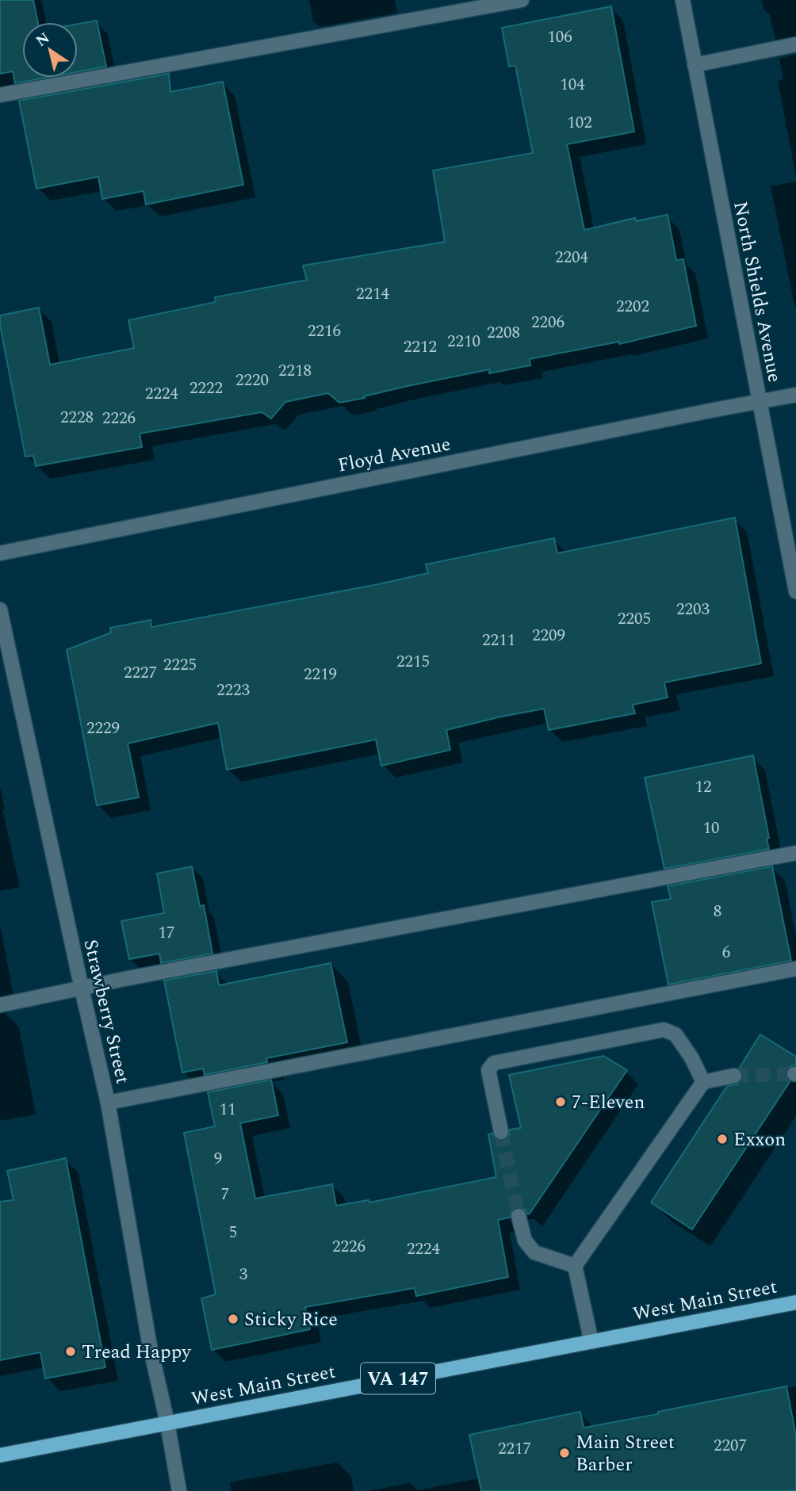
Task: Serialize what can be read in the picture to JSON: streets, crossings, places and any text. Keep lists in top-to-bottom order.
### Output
{
  "streets": {
    "main road": ["West Main Street", "VA 147"],
    "street": ["North Shields Avenue", "Floyd Avenue", "Strawberry Street"]
  },
  "crossings": [
    ["North Shields Avenue", "Floyd Avenue"],
    ["Strawberry Street", "West Main Street"]
  ],
  "places": [
    "7-Eleven",
    "Exxon",
    "Sticky Rice",
    "Tread Happy",
    "Main Street Barber"
  ],
  "house_numbers": [
    "106",
    "104",
    "102",
    "2204",
    "2214",
    "2202",
    "2206",
    "2216",
    "2208",
    "2210",
    "2212",
    "2218",
    "2220",
    "2222",
    "2224",
    "2228",
    "2226",
    "2203",
    "2205",
    "2209",
    "2211",
    "2215",
    "2225",
    "2227",
    "2219",
    "2223",
    "2229",
    "12",
    "10",
    "8",
    "17",
    "6",
    "11",
    "9",
    "7",
    "5",
    "2226",
    "2224",
    "3",
    "2207",
    "2217"
  ],
  "north": "top left"
}
